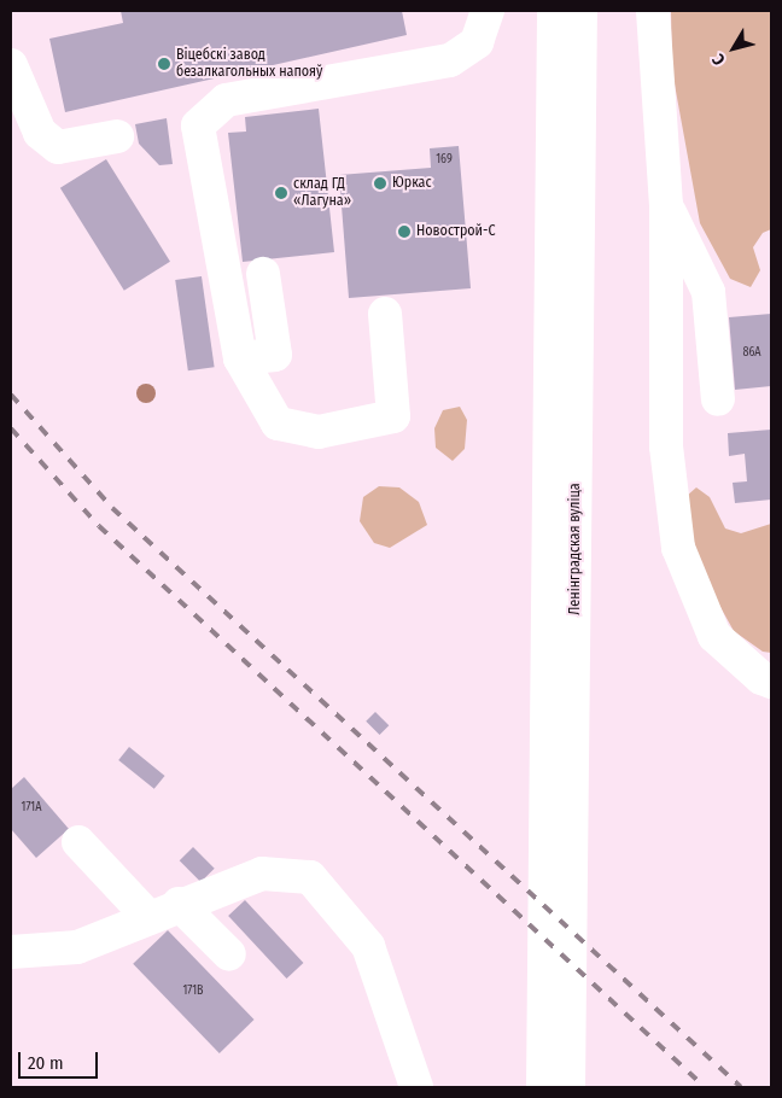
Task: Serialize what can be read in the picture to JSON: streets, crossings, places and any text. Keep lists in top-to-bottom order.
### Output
{
  "streets": {
    "main road": ["Ленінградская вуліца"]
  },
  "places": [
    "Віцебскі завод безалкагольных напояў",
    "Юркас",
    "склад ГД «Лагуна»",
    "Новострой-С"
  ],
  "house_numbers": [
    "169",
    "86А",
    "171А",
    "171В"
  ],
  "scale_bar": "20 m",
  "north": "bottom left"
}
